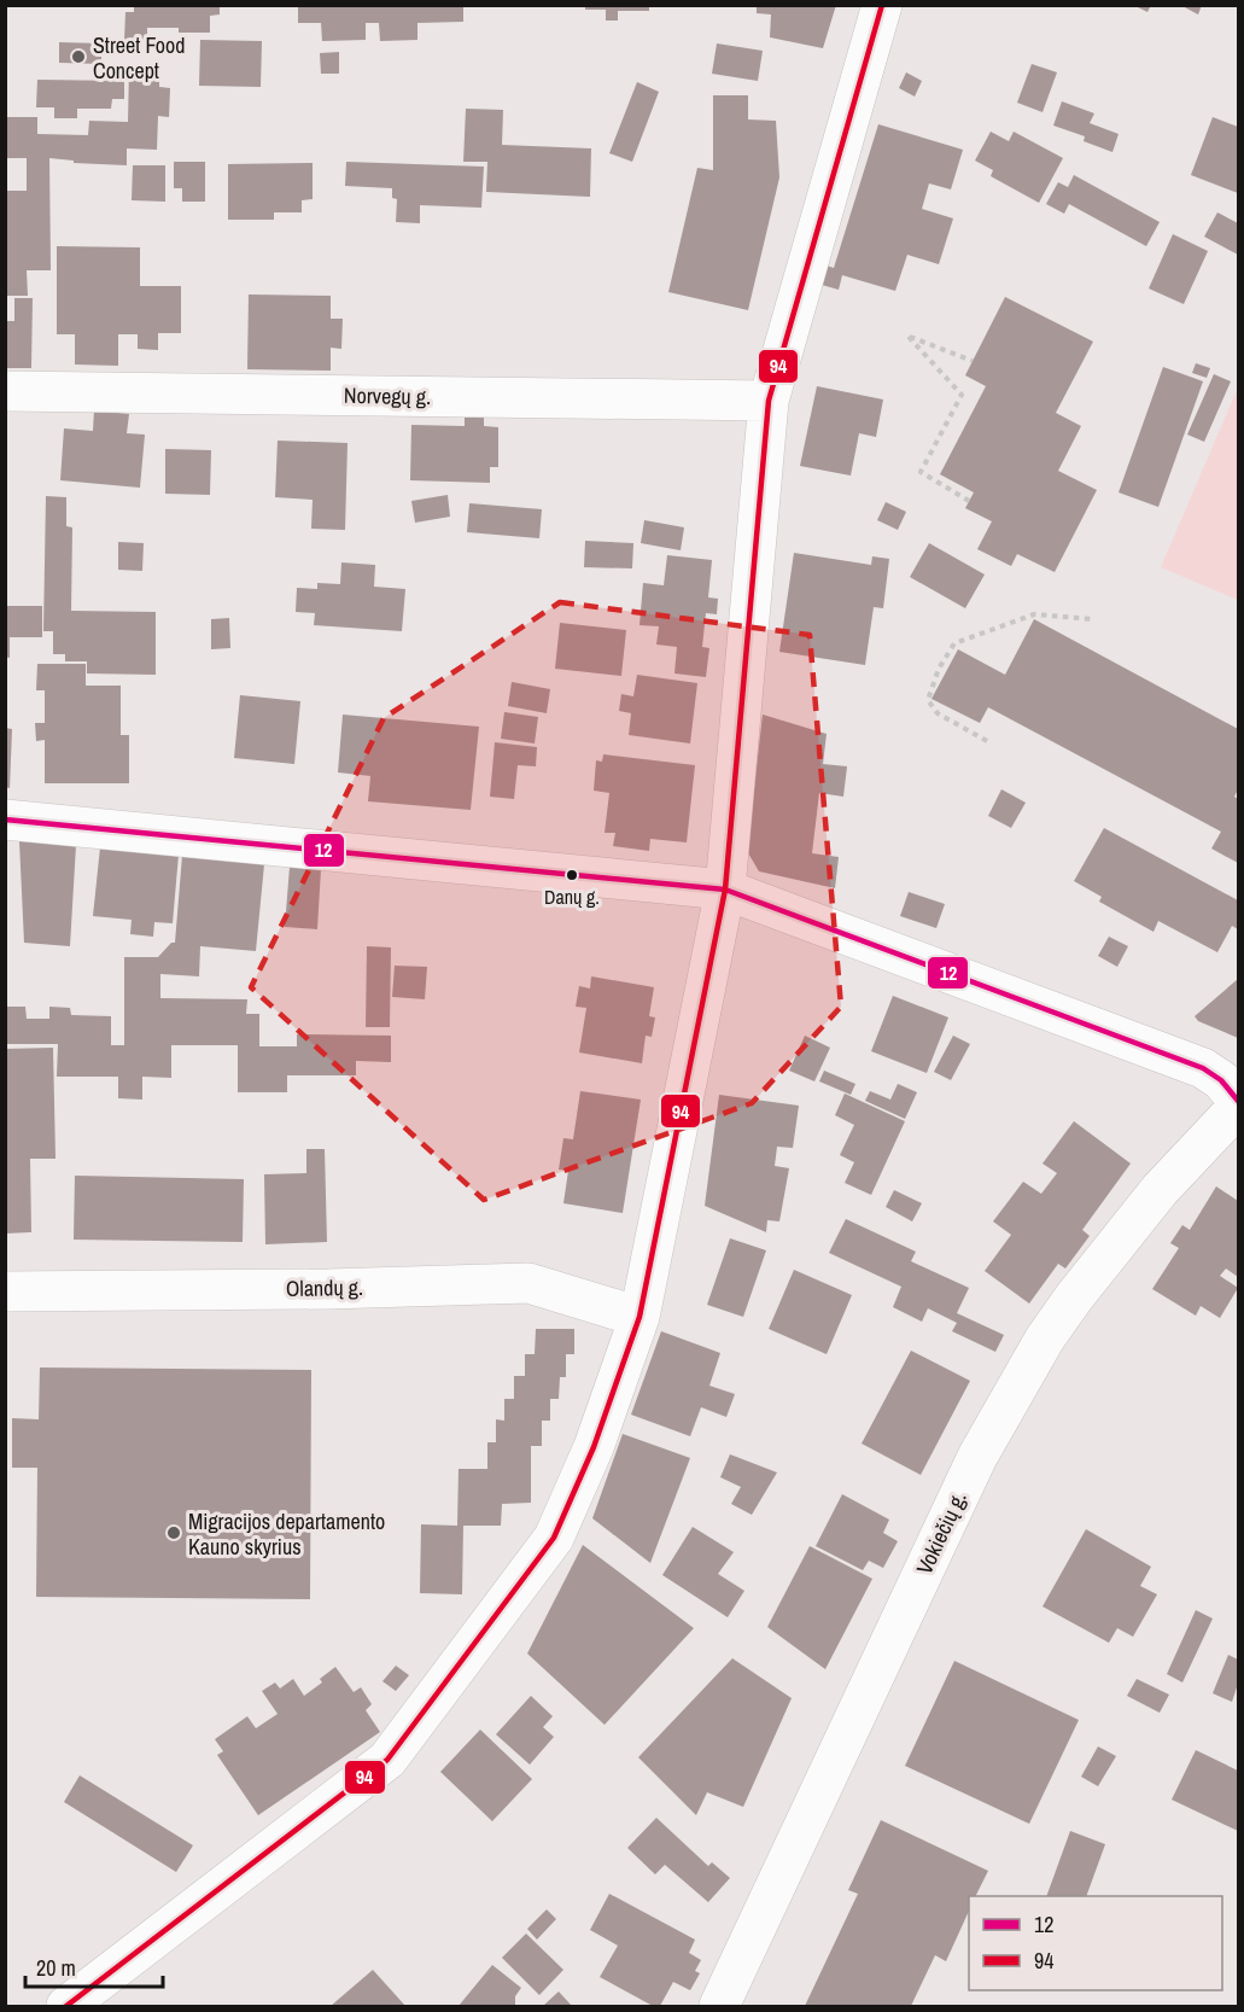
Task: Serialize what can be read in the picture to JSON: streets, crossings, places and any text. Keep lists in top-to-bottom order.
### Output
{
  "streets": {
    "street": ["Norvegų g.", "Olandų g.", "Vokiečių g."]
  },
  "places": ["Street Food Concept", "Danų g.", "Migracijos departamento Kauno skyrius"],
  "lines": ["transit line 94", "transit line 12"],
  "legend": ["12", "94"],
  "scale_bar": "20 m"
}
